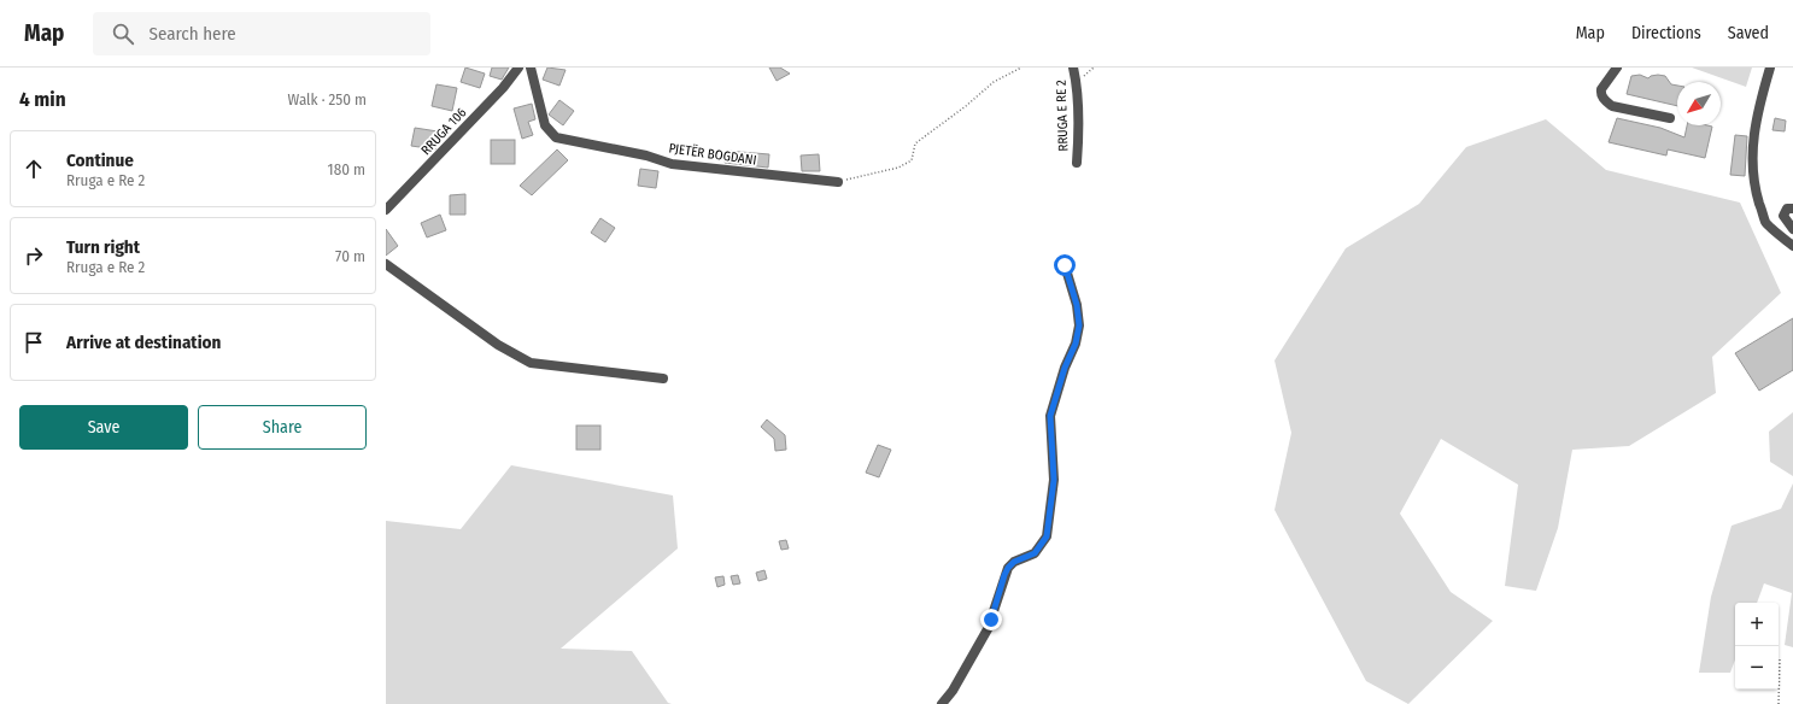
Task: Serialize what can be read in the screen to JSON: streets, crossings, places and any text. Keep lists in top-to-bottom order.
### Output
{
  "streets": {
    "street": ["RRUGA E RE 2", "RRUGA 106", "PJETËR BOGDANI"]
  },
  "north": "bottom left",
  "page": {
    "header": "Map",
    "search": "Search here",
    "nav": ["Map", "Directions", "Saved"],
    "heading": ["4 min", "Walk · 250 m"],
    "list": [
      ["Continue", "Rruga e Re 2", "180 m"],
      ["Turn right", "Rruga e Re 2", "70 m"],
      "Arrive at destination"
    ],
    "buttons": ["Save", "Share"],
    "map_buttons": ["+", "−"]
  }
}
